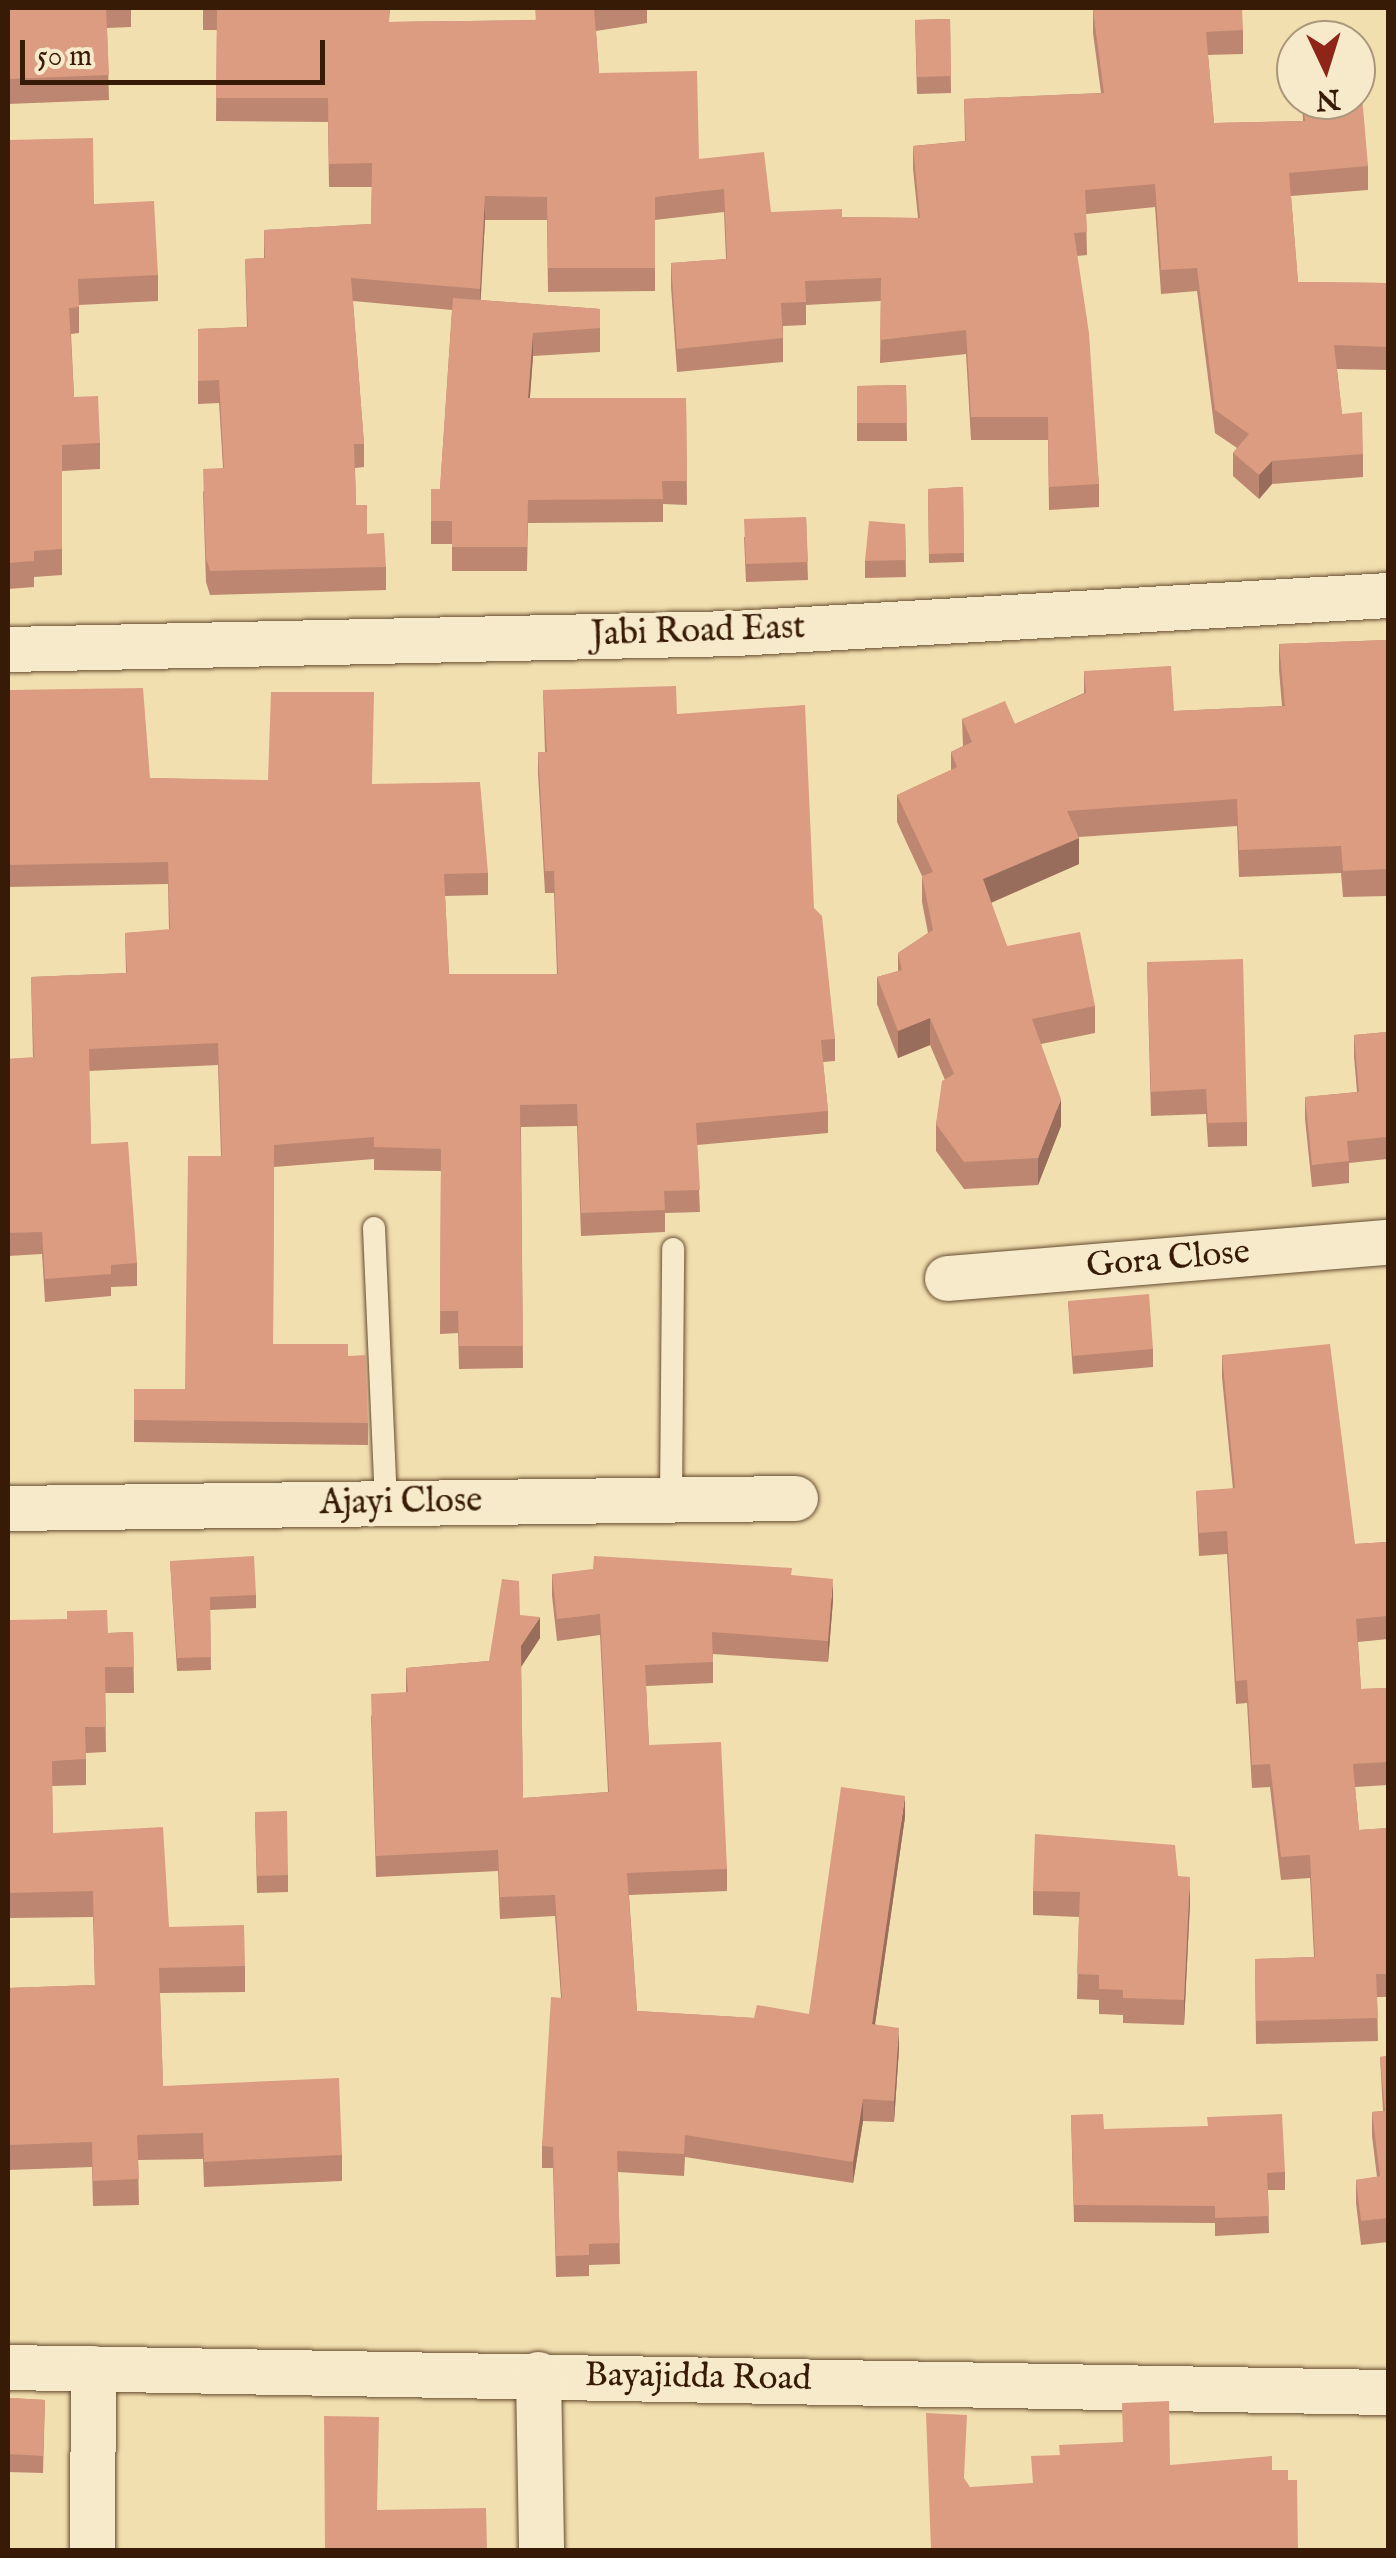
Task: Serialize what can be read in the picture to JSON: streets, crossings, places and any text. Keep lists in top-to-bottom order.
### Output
{
  "streets": {
    "street": [
      "Jabi Road East",
      "Gora Close",
      "Ajayi Close",
      "Bayajidda Road"
    ]
  },
  "scale_bar": "50 m",
  "north": "bottom"
}
